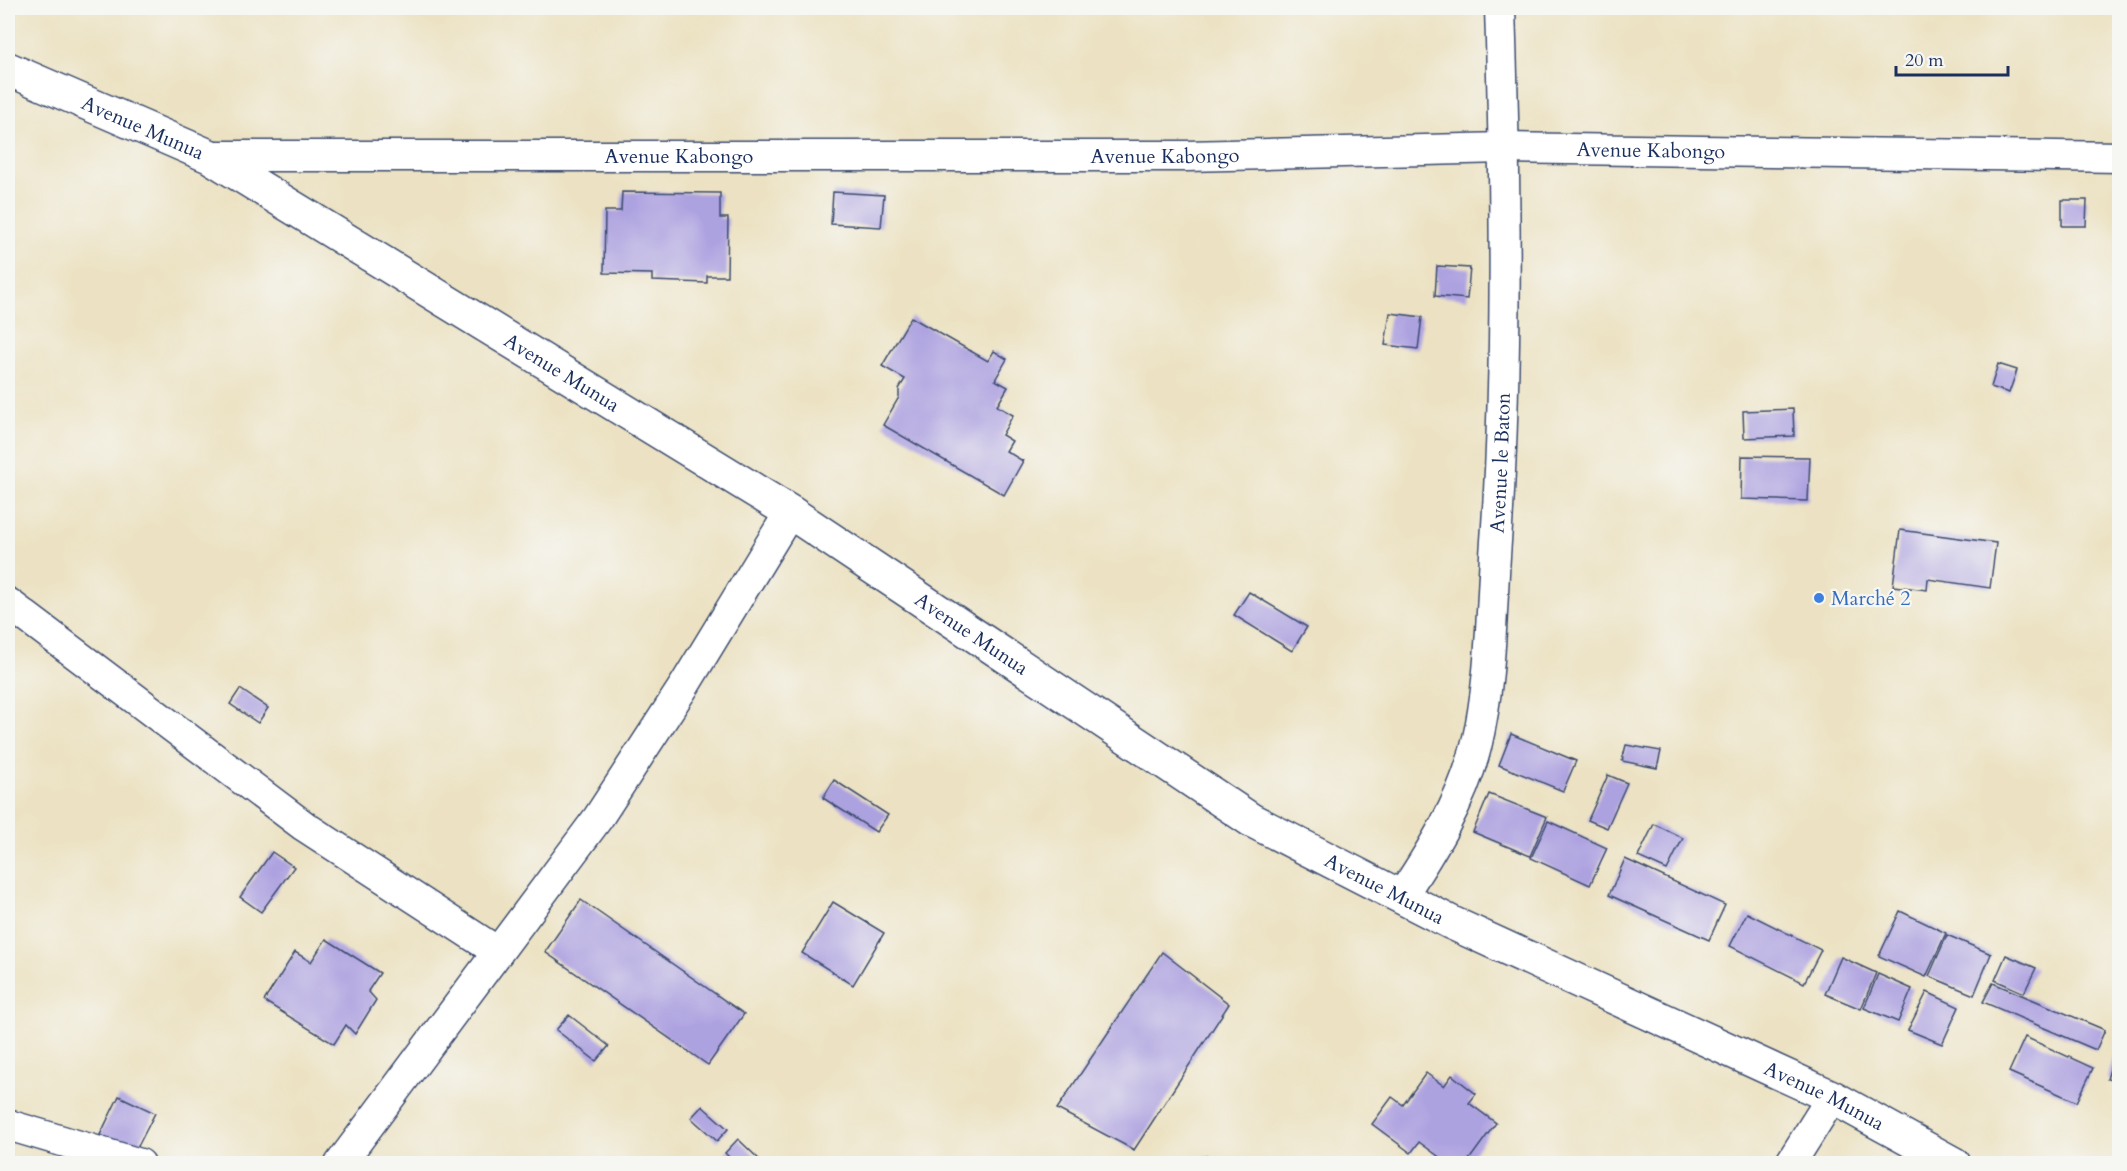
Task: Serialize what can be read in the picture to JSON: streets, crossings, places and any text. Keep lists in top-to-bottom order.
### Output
{
  "streets": {
    "main road": ["Avenue Munua"],
    "street": ["Avenue Kabongo", "Avenue le Baton"]
  },
  "crossings": [
    ["Avenue Munua", "Avenue Kabongo"],
    ["Avenue Munua", "Avenue le Baton"],
    ["Avenue Kabongo", "Avenue le Baton"]
  ],
  "places": ["Marché 2"],
  "scale_bar": "20 m"
}
